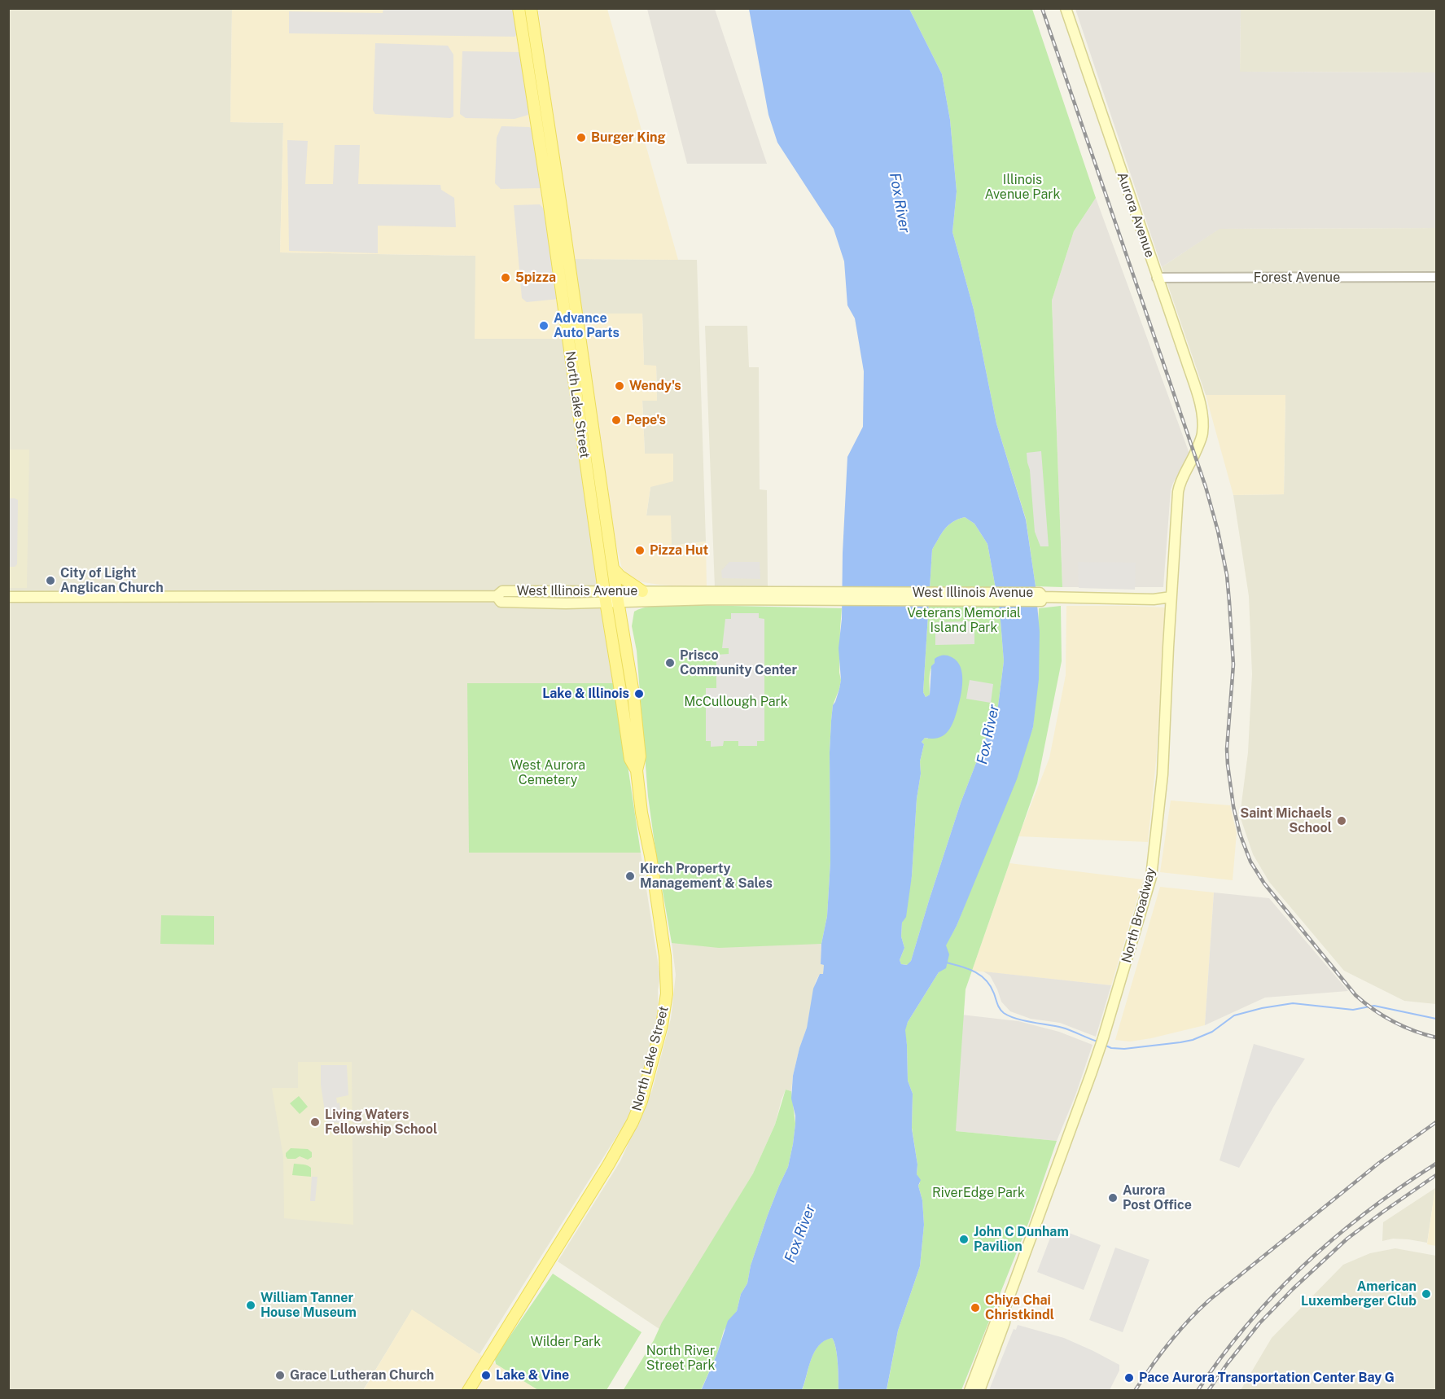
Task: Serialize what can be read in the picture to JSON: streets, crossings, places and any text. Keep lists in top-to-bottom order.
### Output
{
  "streets": {
    "main road": [
      "Aurora Avenue",
      "North Lake Street",
      "West Illinois Avenue",
      "North Broadway"
    ],
    "street": ["Forest Avenue"]
  },
  "crossings": [
    ["Aurora Avenue", "Forest Avenue"],
    ["Aurora Avenue", "North Broadway"],
    ["North Lake Street", "West Illinois Avenue"],
    ["West Illinois Avenue", "North Broadway"]
  ],
  "water": ["Fox River"],
  "parks": [
    "Illinois Avenue Park",
    "Veterans Memorial Island Park",
    "McCullough Park",
    "West Aurora Cemetery",
    "RiverEdge Park",
    "Wilder Park",
    "North River Street Park"
  ],
  "places": [
    "Burger King",
    "5pizza",
    "Advance Auto Parts",
    "Wendy's",
    "Pepe's",
    "Pizza Hut",
    "City of Light Anglican Church",
    "Prisco Community Center",
    "Lake & Illinois",
    "Saint Michaels School",
    "Kirch Property Management & Sales",
    "Living Waters Fellowship School",
    "Aurora Post Office",
    "John C Dunham Pavilion",
    "American Luxemberger Club",
    "William Tanner House Museum",
    "Chiya Chai Christkindl",
    "Grace Lutheran Church",
    "Lake & Vine",
    "Pace Aurora Transportation Center Bay G"
  ]
}
